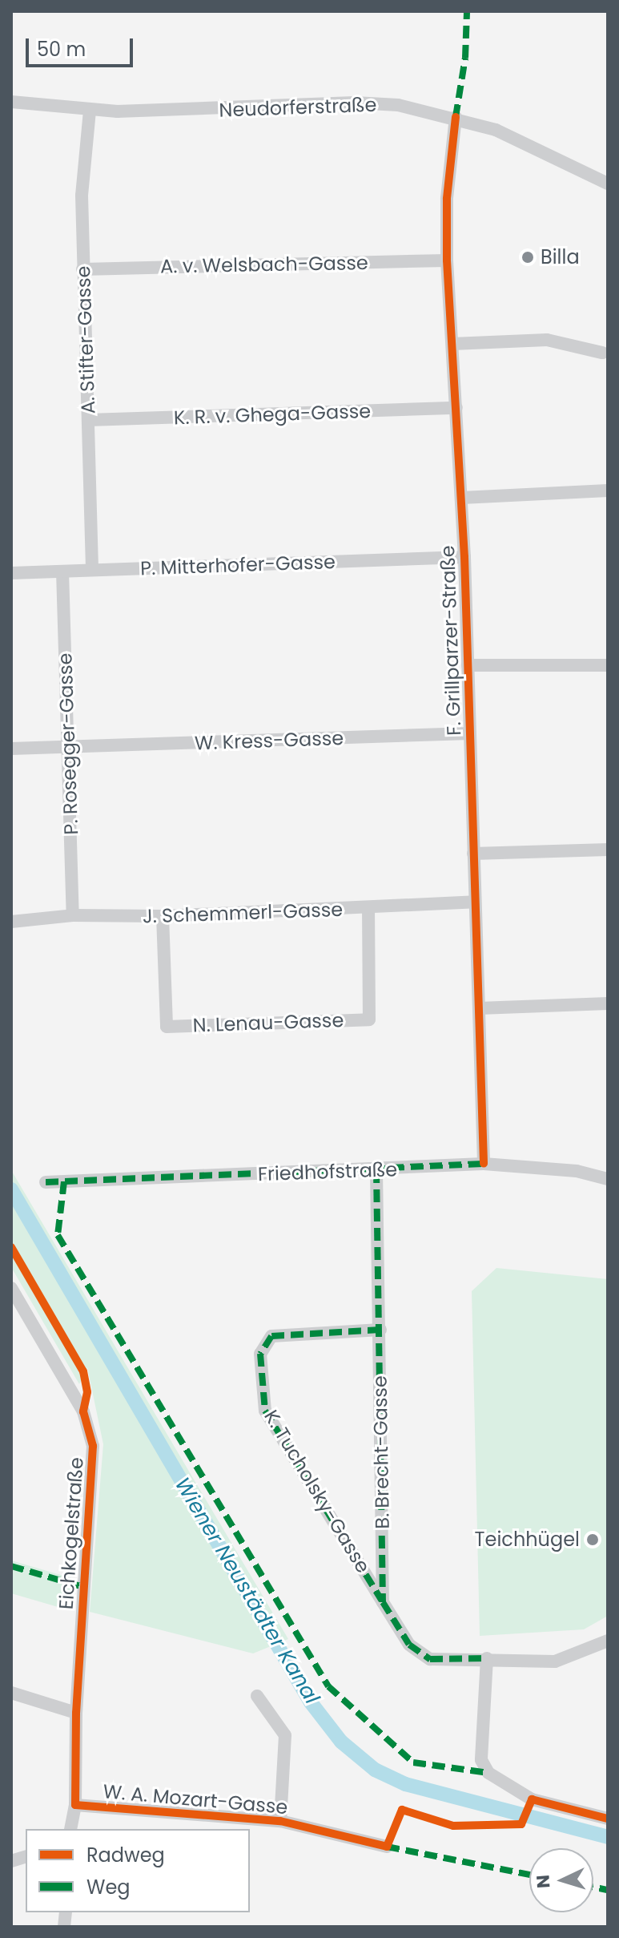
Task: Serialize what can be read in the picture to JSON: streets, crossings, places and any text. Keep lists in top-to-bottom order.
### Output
{
  "streets": {
    "street": [
      "Neudorferstraße",
      "A. v. Welsbach-Gasse",
      "A. Stifter-Gasse",
      "K. R. v. Ghega-Gasse",
      "P. Mitterhofer-Gasse",
      "F. Grillparzer-Straße",
      "W. Kress-Gasse",
      "P. Rosegger-Gasse",
      "J. Schemmerl-Gasse",
      "N. Lenau-Gasse",
      "Friedhofstraße",
      "B. Brecht-Gasse",
      "K. Tucholsky-Gasse",
      "Eichkogelstraße",
      "W. A. Mozart-Gasse"
    ]
  },
  "crossings": [
    ["Neudorferstraße", "A. Stifter-Gasse"],
    ["Neudorferstraße", "F. Grillparzer-Straße"],
    ["A. v. Welsbach-Gasse", "A. Stifter-Gasse"],
    ["A. v. Welsbach-Gasse", "F. Grillparzer-Straße"],
    ["A. Stifter-Gasse", "K. R. v. Ghega-Gasse"],
    ["A. Stifter-Gasse", "P. Mitterhofer-Gasse"],
    ["K. R. v. Ghega-Gasse", "F. Grillparzer-Straße"],
    ["P. Mitterhofer-Gasse", "F. Grillparzer-Straße"],
    ["P. Mitterhofer-Gasse", "P. Rosegger-Gasse"],
    ["F. Grillparzer-Straße", "W. Kress-Gasse"],
    ["F. Grillparzer-Straße", "J. Schemmerl-Gasse"],
    ["F. Grillparzer-Straße", "Friedhofstraße"],
    ["W. Kress-Gasse", "P. Rosegger-Gasse"],
    ["P. Rosegger-Gasse", "J. Schemmerl-Gasse"],
    ["J. Schemmerl-Gasse", "N. Lenau-Gasse"],
    ["Friedhofstraße", "B. Brecht-Gasse"],
    ["B. Brecht-Gasse", "K. Tucholsky-Gasse"],
    ["Eichkogelstraße", "W. A. Mozart-Gasse"]
  ],
  "water": ["Wiener Neustädter Kanal"],
  "places": ["Billa", "Teichhügel"],
  "legend": ["Radweg", "Weg"],
  "scale_bar": "50 m",
  "north": "left"
}
